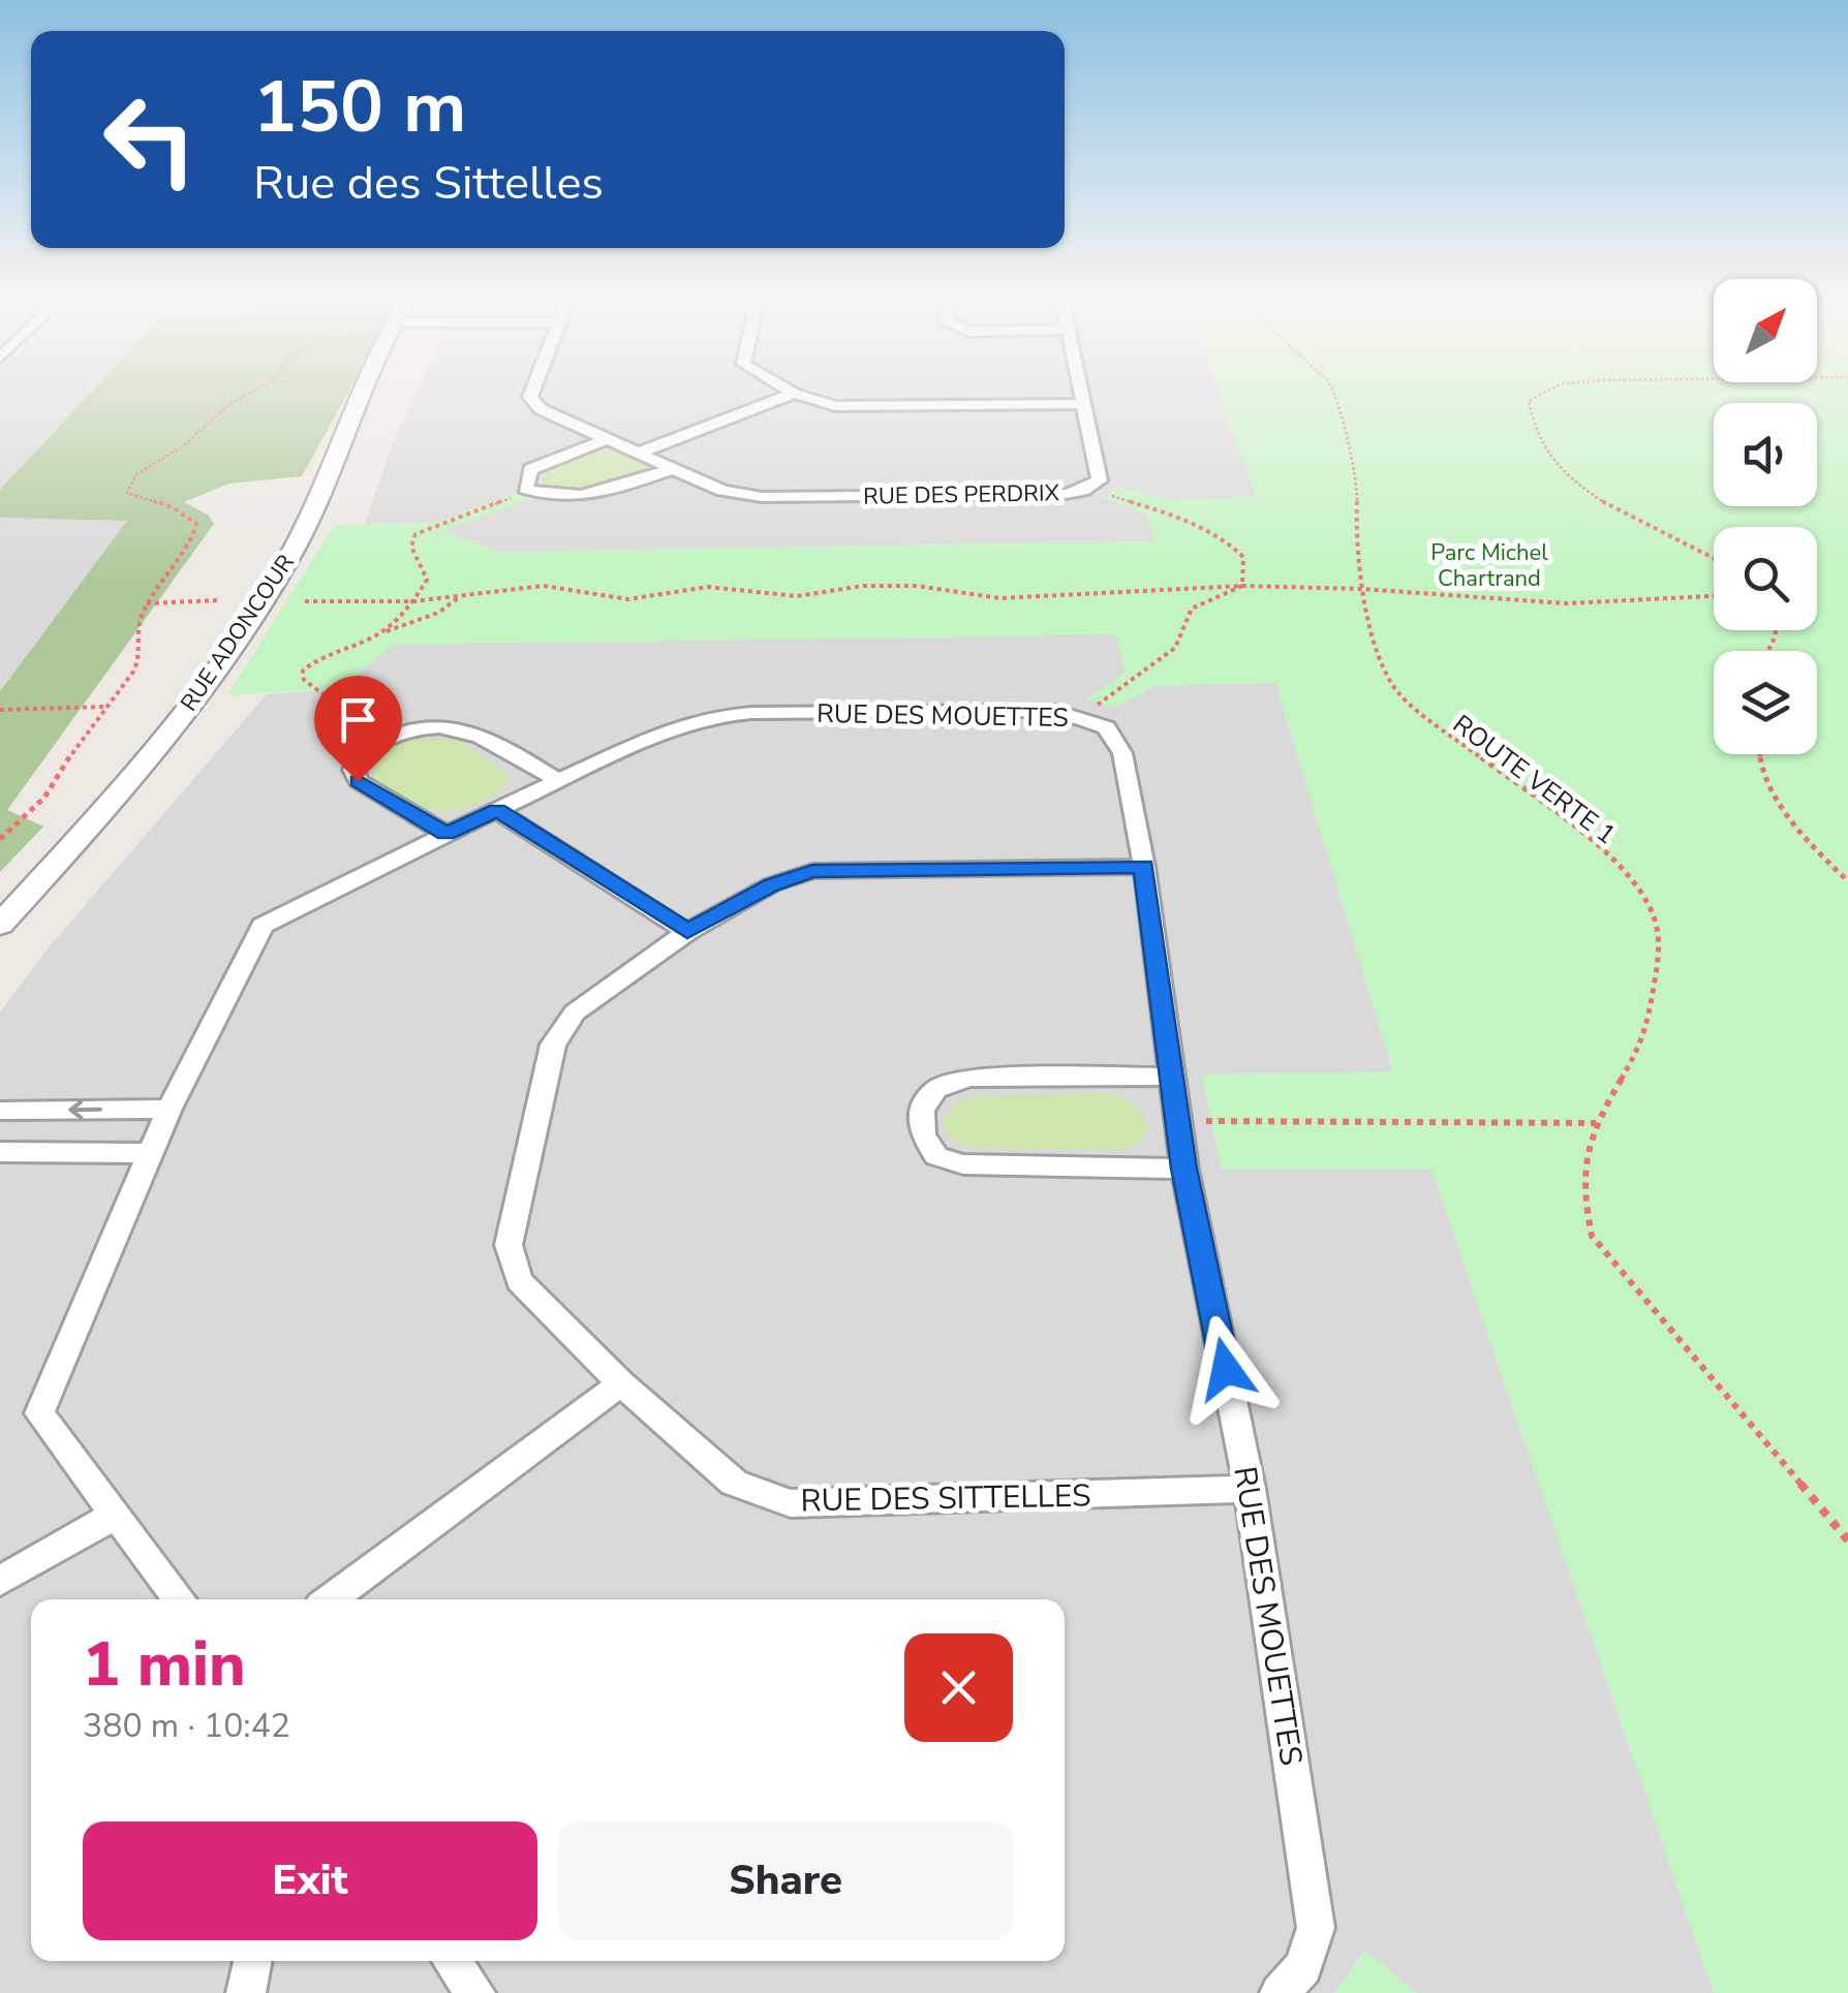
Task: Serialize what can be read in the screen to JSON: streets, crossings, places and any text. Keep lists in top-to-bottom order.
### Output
{
  "streets": {
    "street": [
      "RUE DES PERDRIX",
      "RUE ADONCOUR",
      "RUE DES MOUETTES",
      "RUE DES SITTELLES"
    ],
    "path": ["ROUTE VERTE 1"]
  },
  "crossings": [
    ["RUE DES MOUETTES", "RUE DES SITTELLES"]
  ],
  "parks": ["Parc Michel Chartrand"],
  "north": "top right",
  "page": {
    "turn": ["150 m", "Rue des Sittelles"],
    "heading": ["1 min", "380 m · 10:42"],
    "buttons": ["Exit", "Share"]
  }
}
